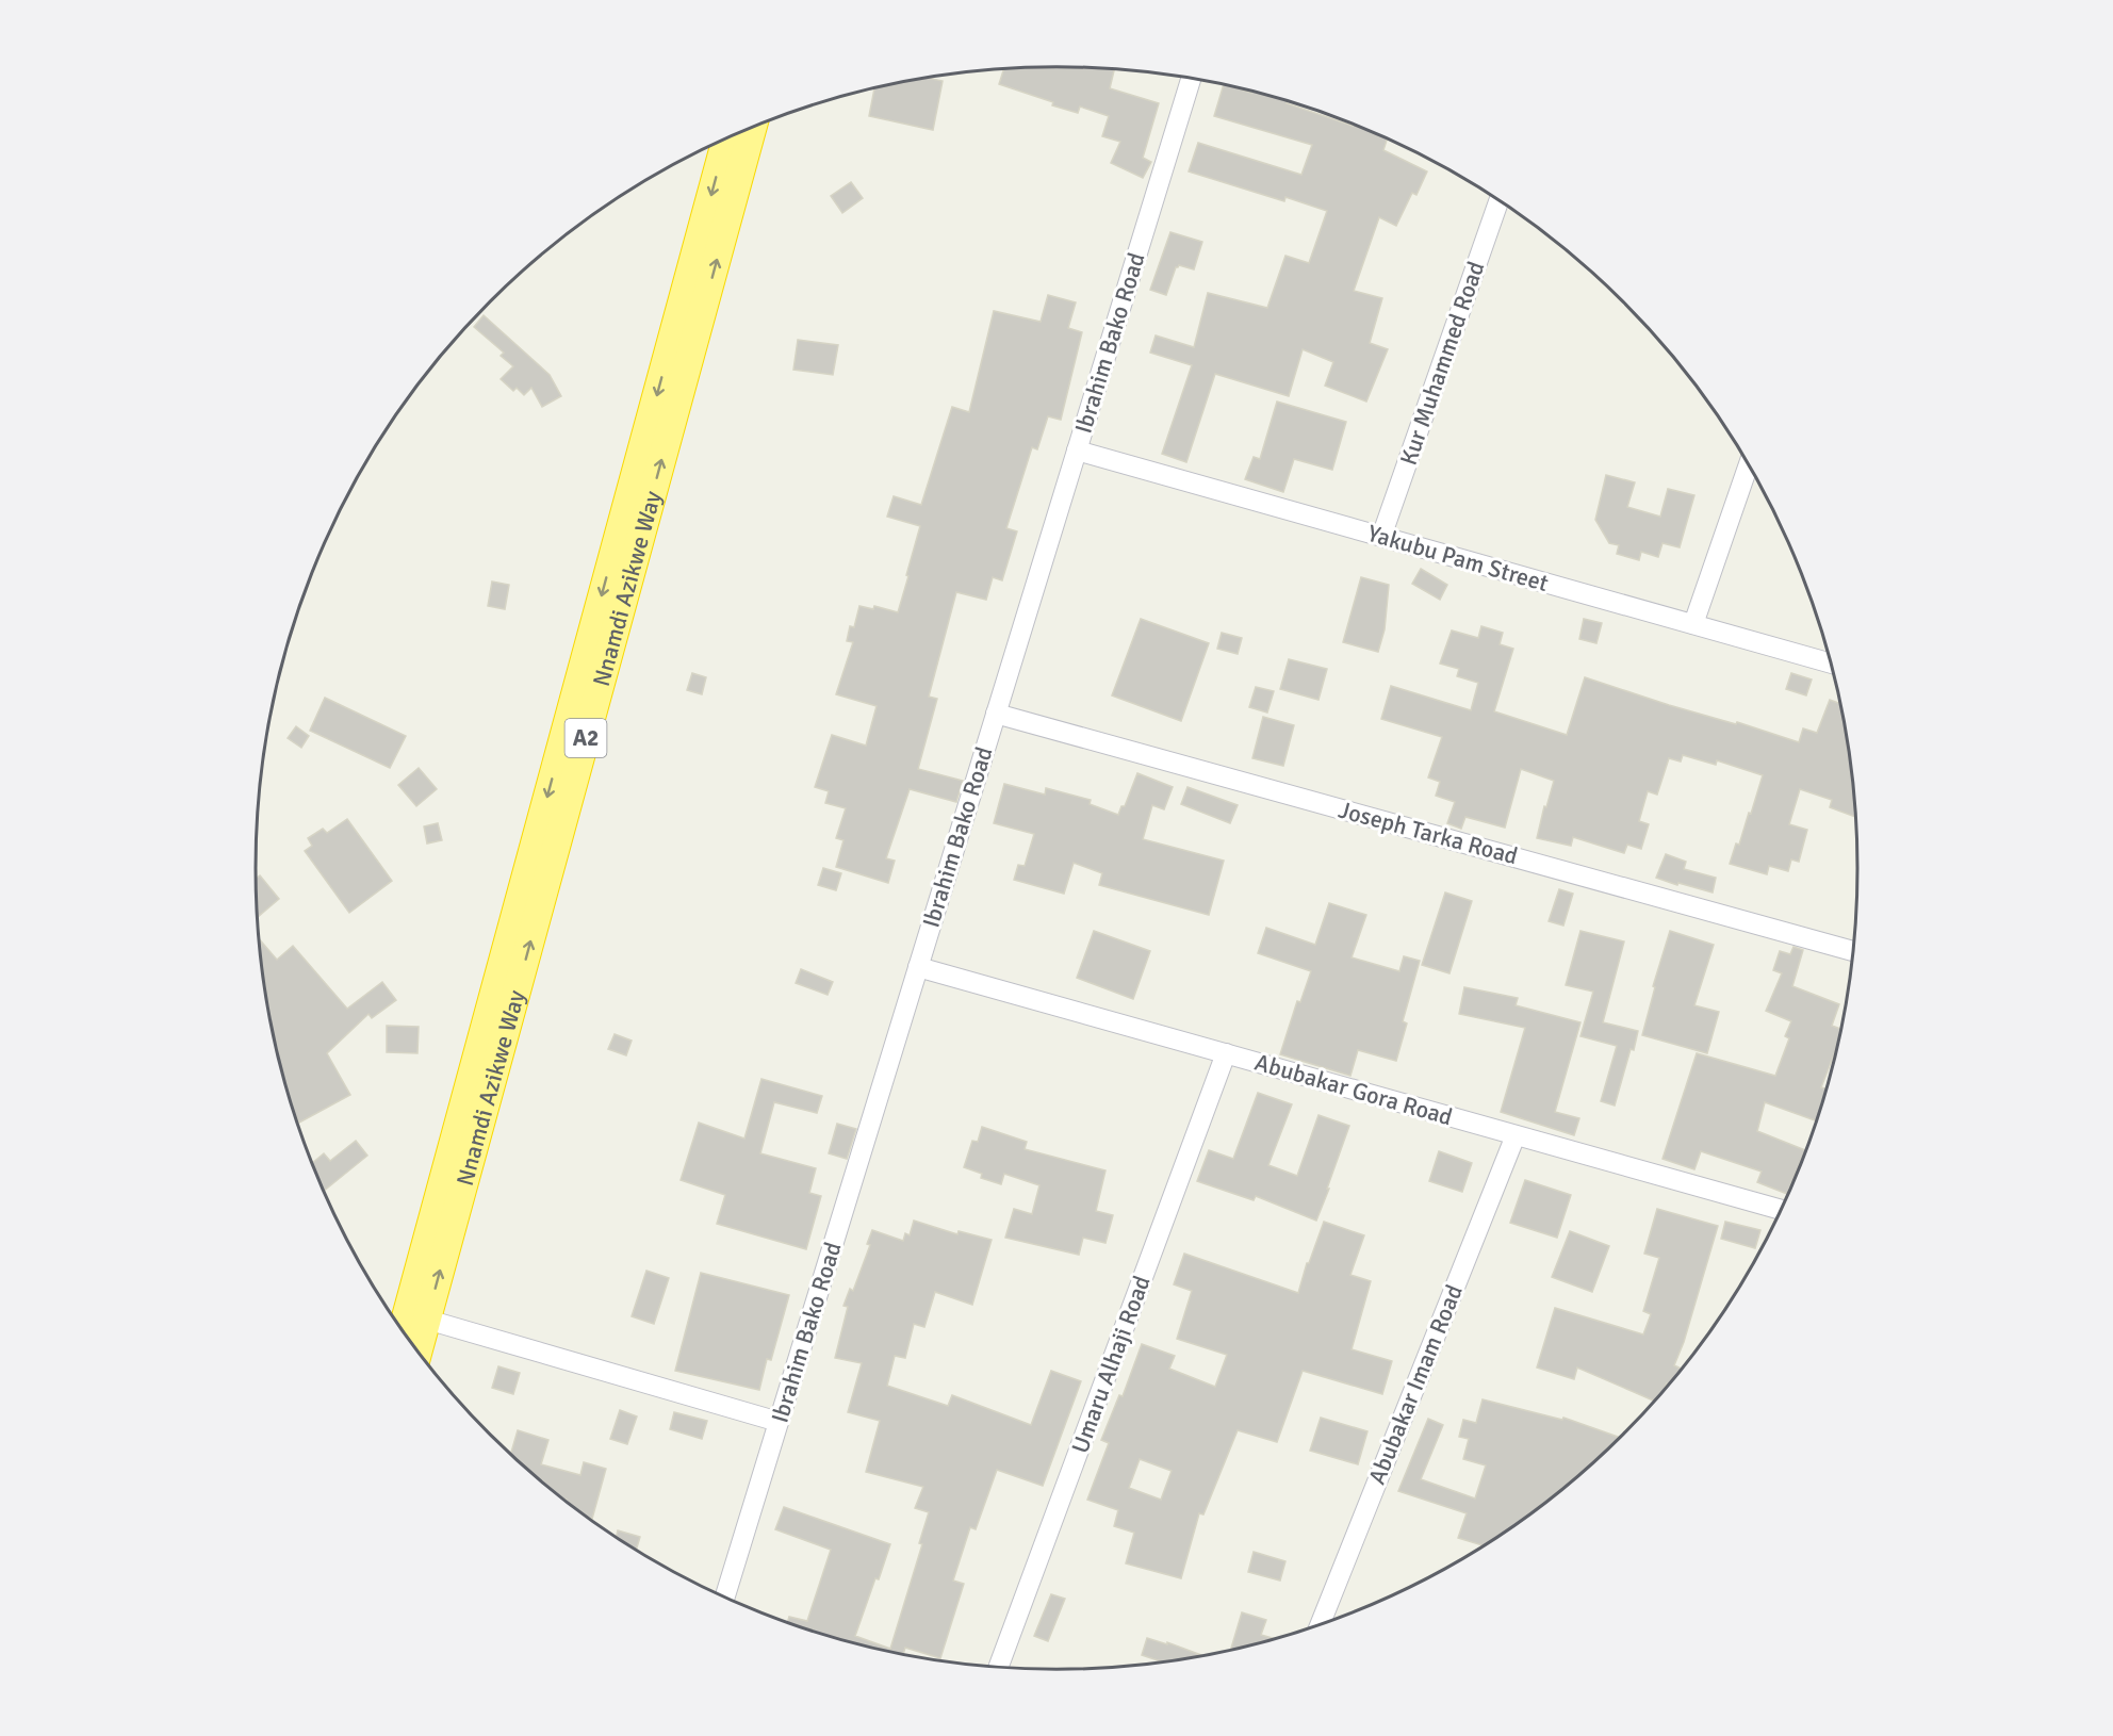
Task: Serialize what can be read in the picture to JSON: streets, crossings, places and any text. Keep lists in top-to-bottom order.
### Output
{
  "streets": {
    "highway": ["Nnamdi Azikwe Way", "A2"],
    "street": [
      "Ibrahim Bako Road",
      "Kur Muhammed Road",
      "Yakubu Pam Street",
      "Joseph Tarka Road",
      "Abubakar Gora Road",
      "Umaru Alhaji Road",
      "Abubakar Imam Road"
    ]
  },
  "crossings": [
    ["Ibrahim Bako Road", "Yakubu Pam Street"],
    ["Ibrahim Bako Road", "Joseph Tarka Road"],
    ["Ibrahim Bako Road", "Abubakar Gora Road"],
    ["Kur Muhammed Road", "Yakubu Pam Street"],
    ["Abubakar Gora Road", "Umaru Alhaji Road"],
    ["Abubakar Gora Road", "Abubakar Imam Road"]
  ]
}
